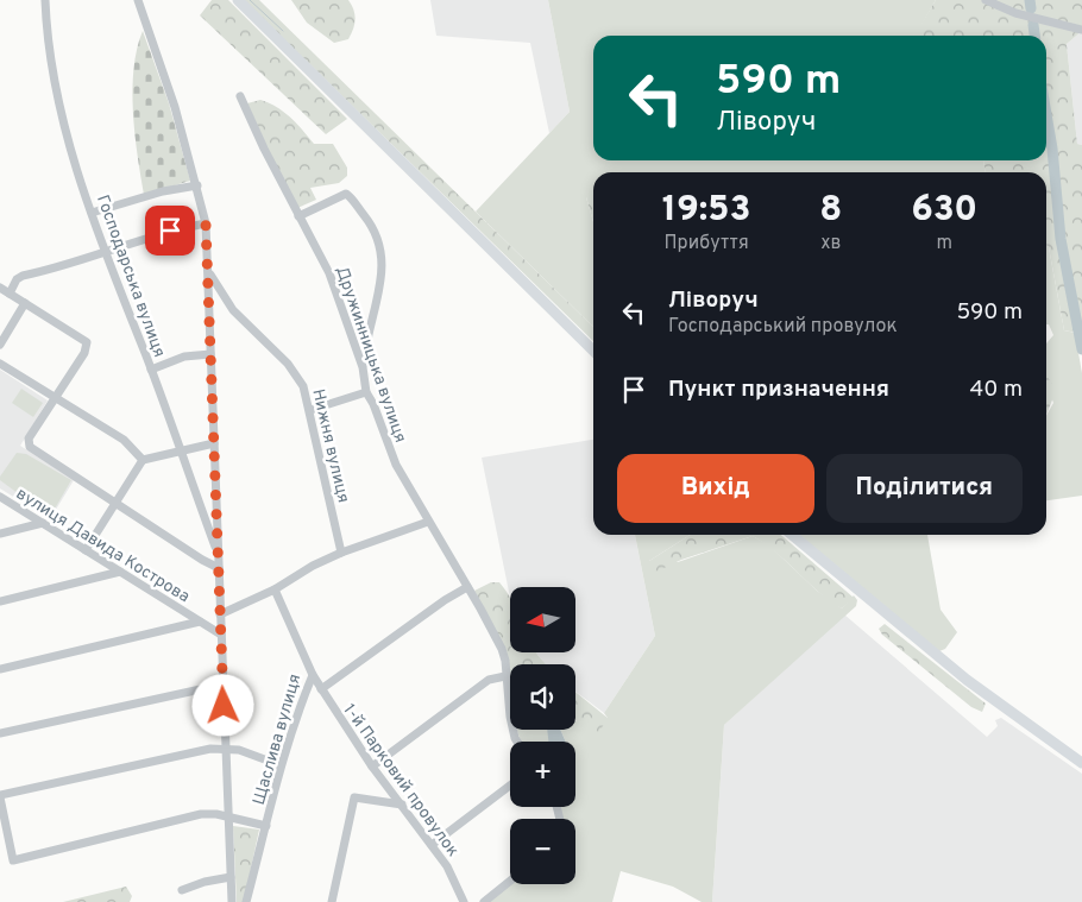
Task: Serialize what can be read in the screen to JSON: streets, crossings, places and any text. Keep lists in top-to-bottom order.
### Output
{
  "streets": {
    "street": [
      "Господарська вулиця",
      "Дружинницька вулиця",
      "Нижня вулиця",
      "вулиця Давида Кострова",
      "Щаслива вулиця",
      "1-й Парковий провулок"
    ]
  },
  "crossings": [
    ["Щаслива вулиця", "1-й Парковий провулок"]
  ],
  "north": "left",
  "page": {
    "turn": ["590 m", "Ліворуч"],
    "eta": [
      "19:53",
      "Прибуття",
      "8",
      "хв",
      "630",
      "m"
    ],
    "list": [
      {
        "name": "Ліворуч",
        "note": "Господарський провулок",
        "value": "590 m"
      },
      {
        "name": "Пункт призначення",
        "value": "40 m"
      }
    ],
    "buttons": ["Вихід", "Поділитися"],
    "map_buttons": ["+", "−"]
  }
}
